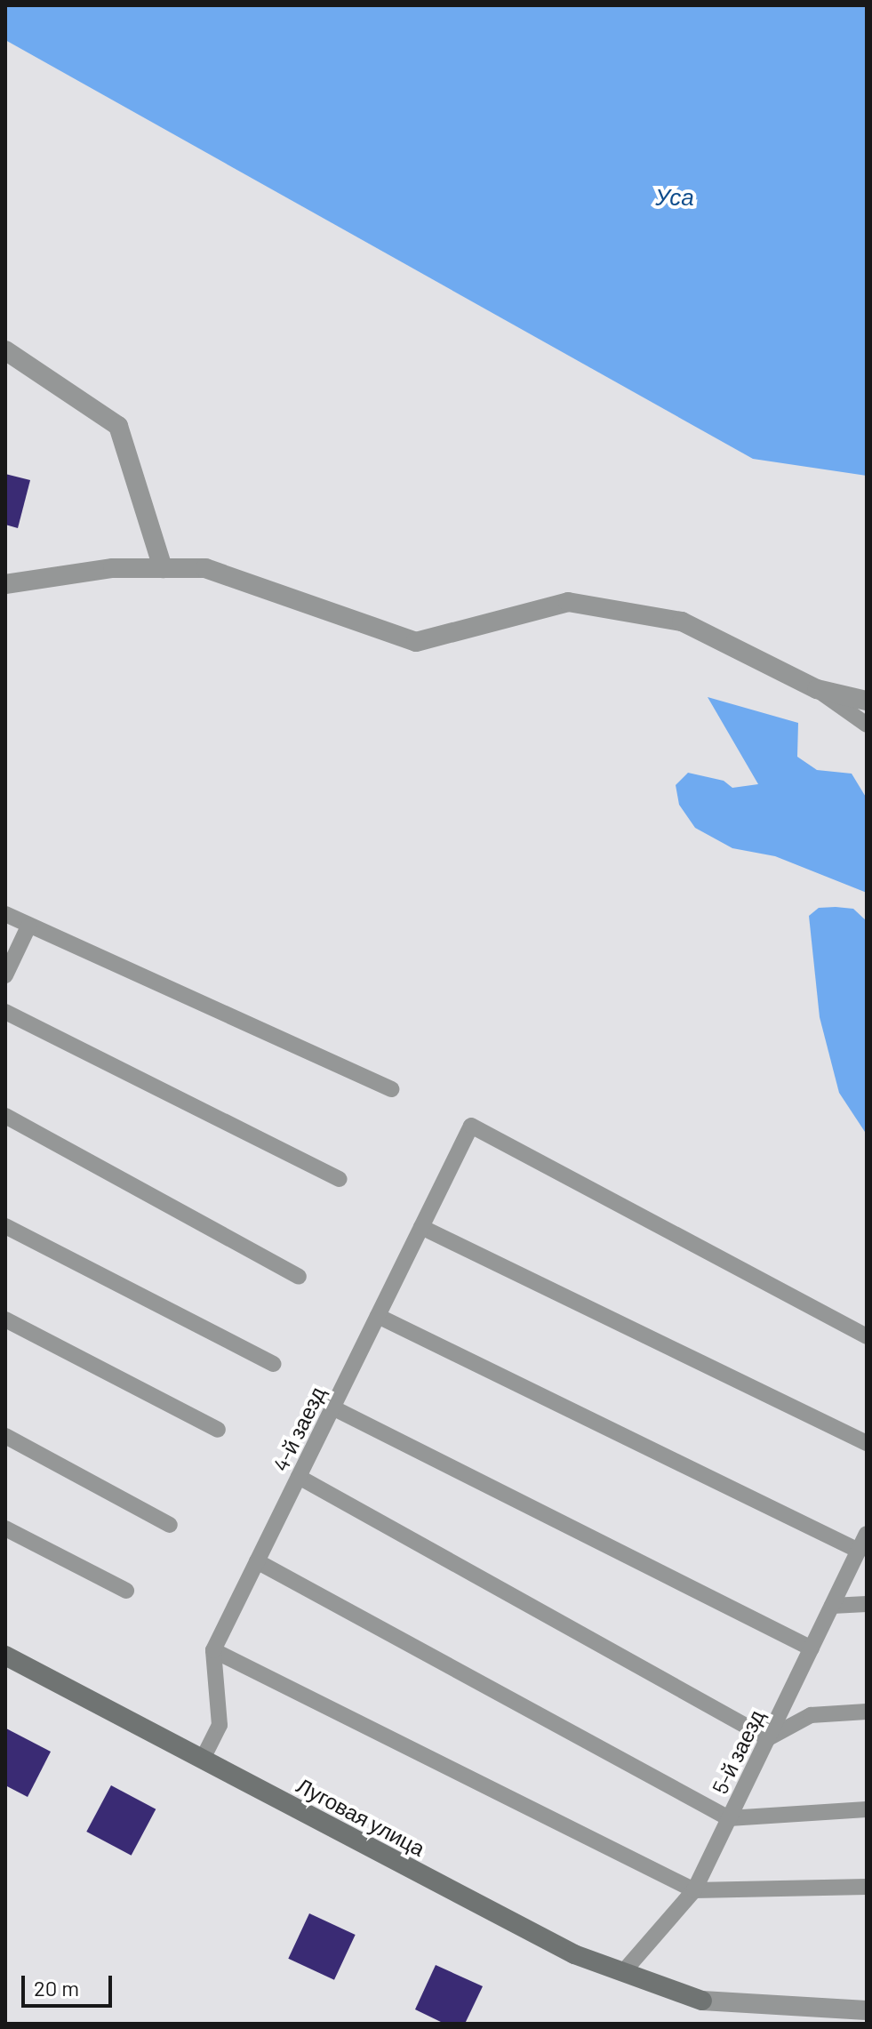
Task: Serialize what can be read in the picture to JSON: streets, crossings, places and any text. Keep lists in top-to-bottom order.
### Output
{
  "streets": {
    "main road": ["Луговая улица"],
    "lane": ["4-й заезд", "5-й заезд"]
  },
  "crossings": [
    ["5-й заезд", "Луговая улица"]
  ],
  "water": ["Уса"],
  "scale_bar": "20 m"
}
